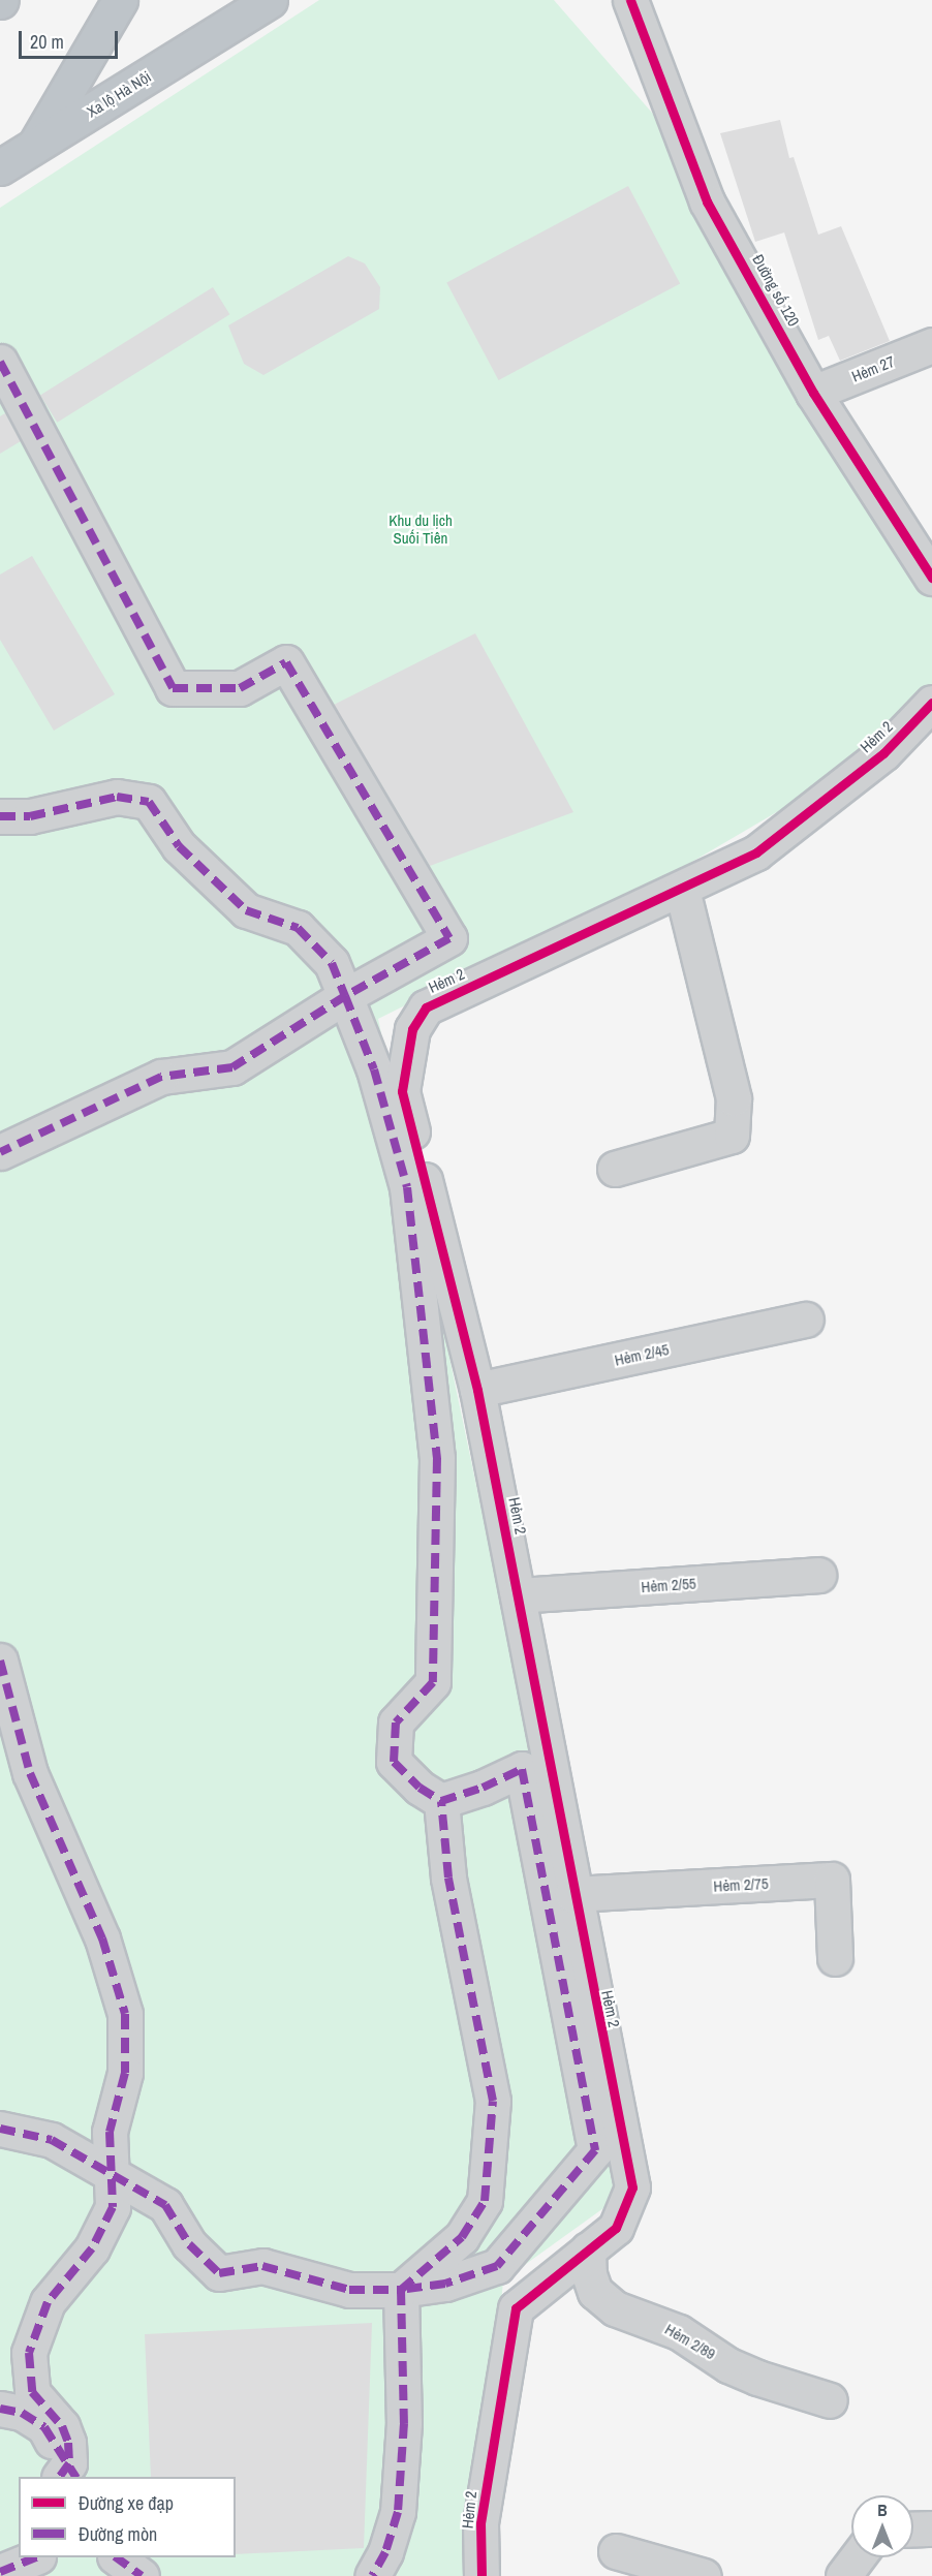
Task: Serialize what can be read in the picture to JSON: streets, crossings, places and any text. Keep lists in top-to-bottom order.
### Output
{
  "streets": {
    "highway": ["Xa lộ Hà Nội"],
    "street": [
      "Đường số 120",
      "Hẻm 27",
      "Hẻm 2",
      "Hẻm 2/45",
      "Hẻm 2/55",
      "Hẻm 2/75",
      "Hẻm 2/89"
    ]
  },
  "crossings": [
    ["Đường số 120", "Hẻm 27"],
    ["Hẻm 2", "Hẻm 2/45"],
    ["Hẻm 2", "Hẻm 2/55"],
    ["Hẻm 2", "Hẻm 2/75"],
    ["Hẻm 2", "Hẻm 2/89"]
  ],
  "parks": ["Khu du lịch Suối Tiên"],
  "legend": ["Đường xe đạp", "Đường mòn"],
  "scale_bar": "20 m",
  "north": "top"
}
